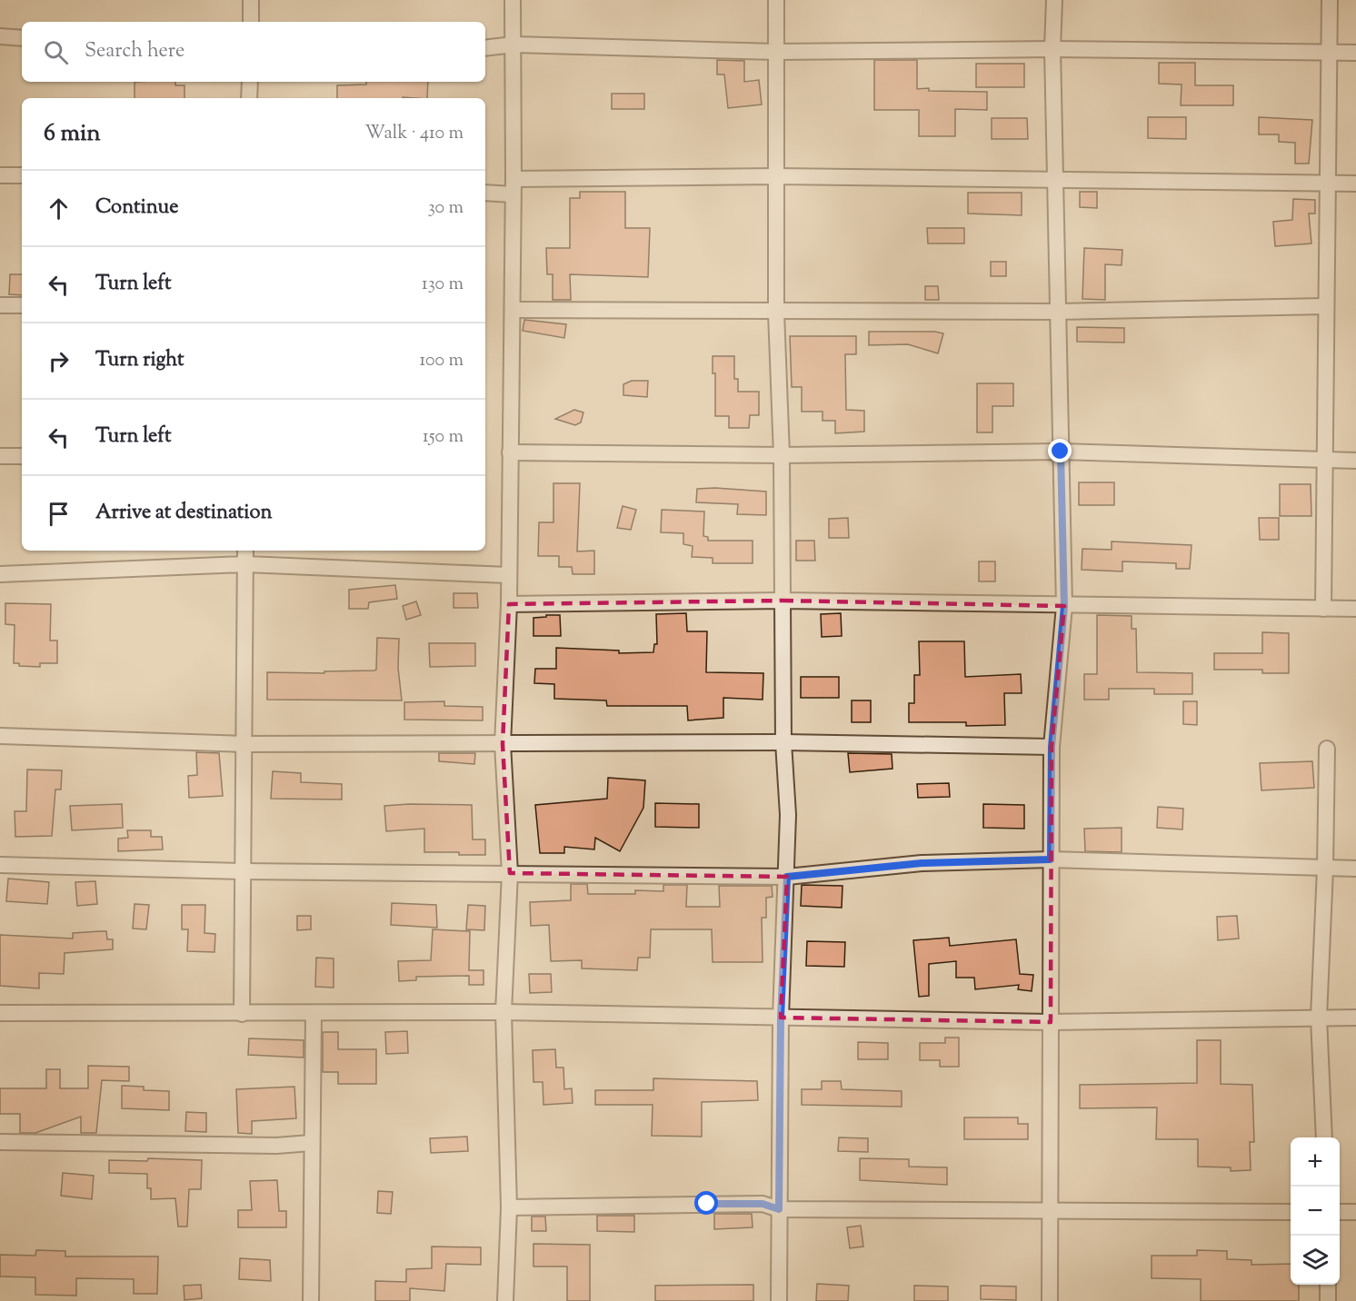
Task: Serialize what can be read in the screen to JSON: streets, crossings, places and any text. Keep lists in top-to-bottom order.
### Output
{
  "page": {
    "search": "Search here",
    "heading": ["6 min", "Walk · 410 m"],
    "list": [
      ["Continue", "30 m"],
      ["Turn left", "130 m"],
      ["Turn right", "100 m"],
      ["Turn left", "150 m"],
      "Arrive at destination"
    ],
    "map_buttons": ["+", "−"]
  }
}
